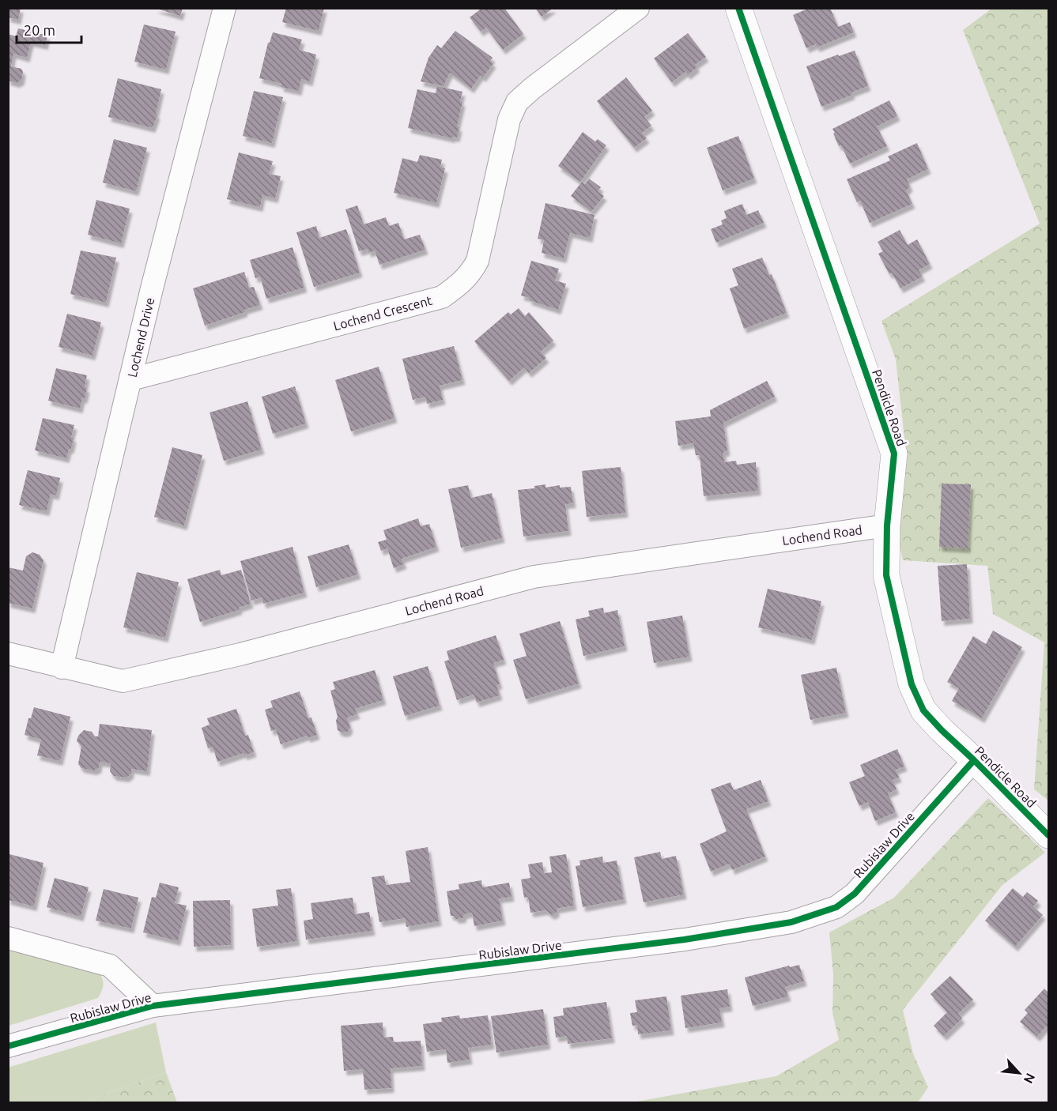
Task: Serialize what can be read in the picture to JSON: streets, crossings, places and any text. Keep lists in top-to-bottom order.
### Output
{
  "streets": {
    "street": [
      "Lochend Crescent",
      "Lochend Drive",
      "Pendicle Road",
      "Lochend Road",
      "Rubislaw Drive"
    ]
  },
  "crossings": [
    ["Lochend Crescent", "Lochend Drive"],
    ["Lochend Drive", "Lochend Road"],
    ["Pendicle Road", "Lochend Road"],
    ["Pendicle Road", "Rubislaw Drive"]
  ],
  "scale_bar": "20 m",
  "north": "bottom right"
}
